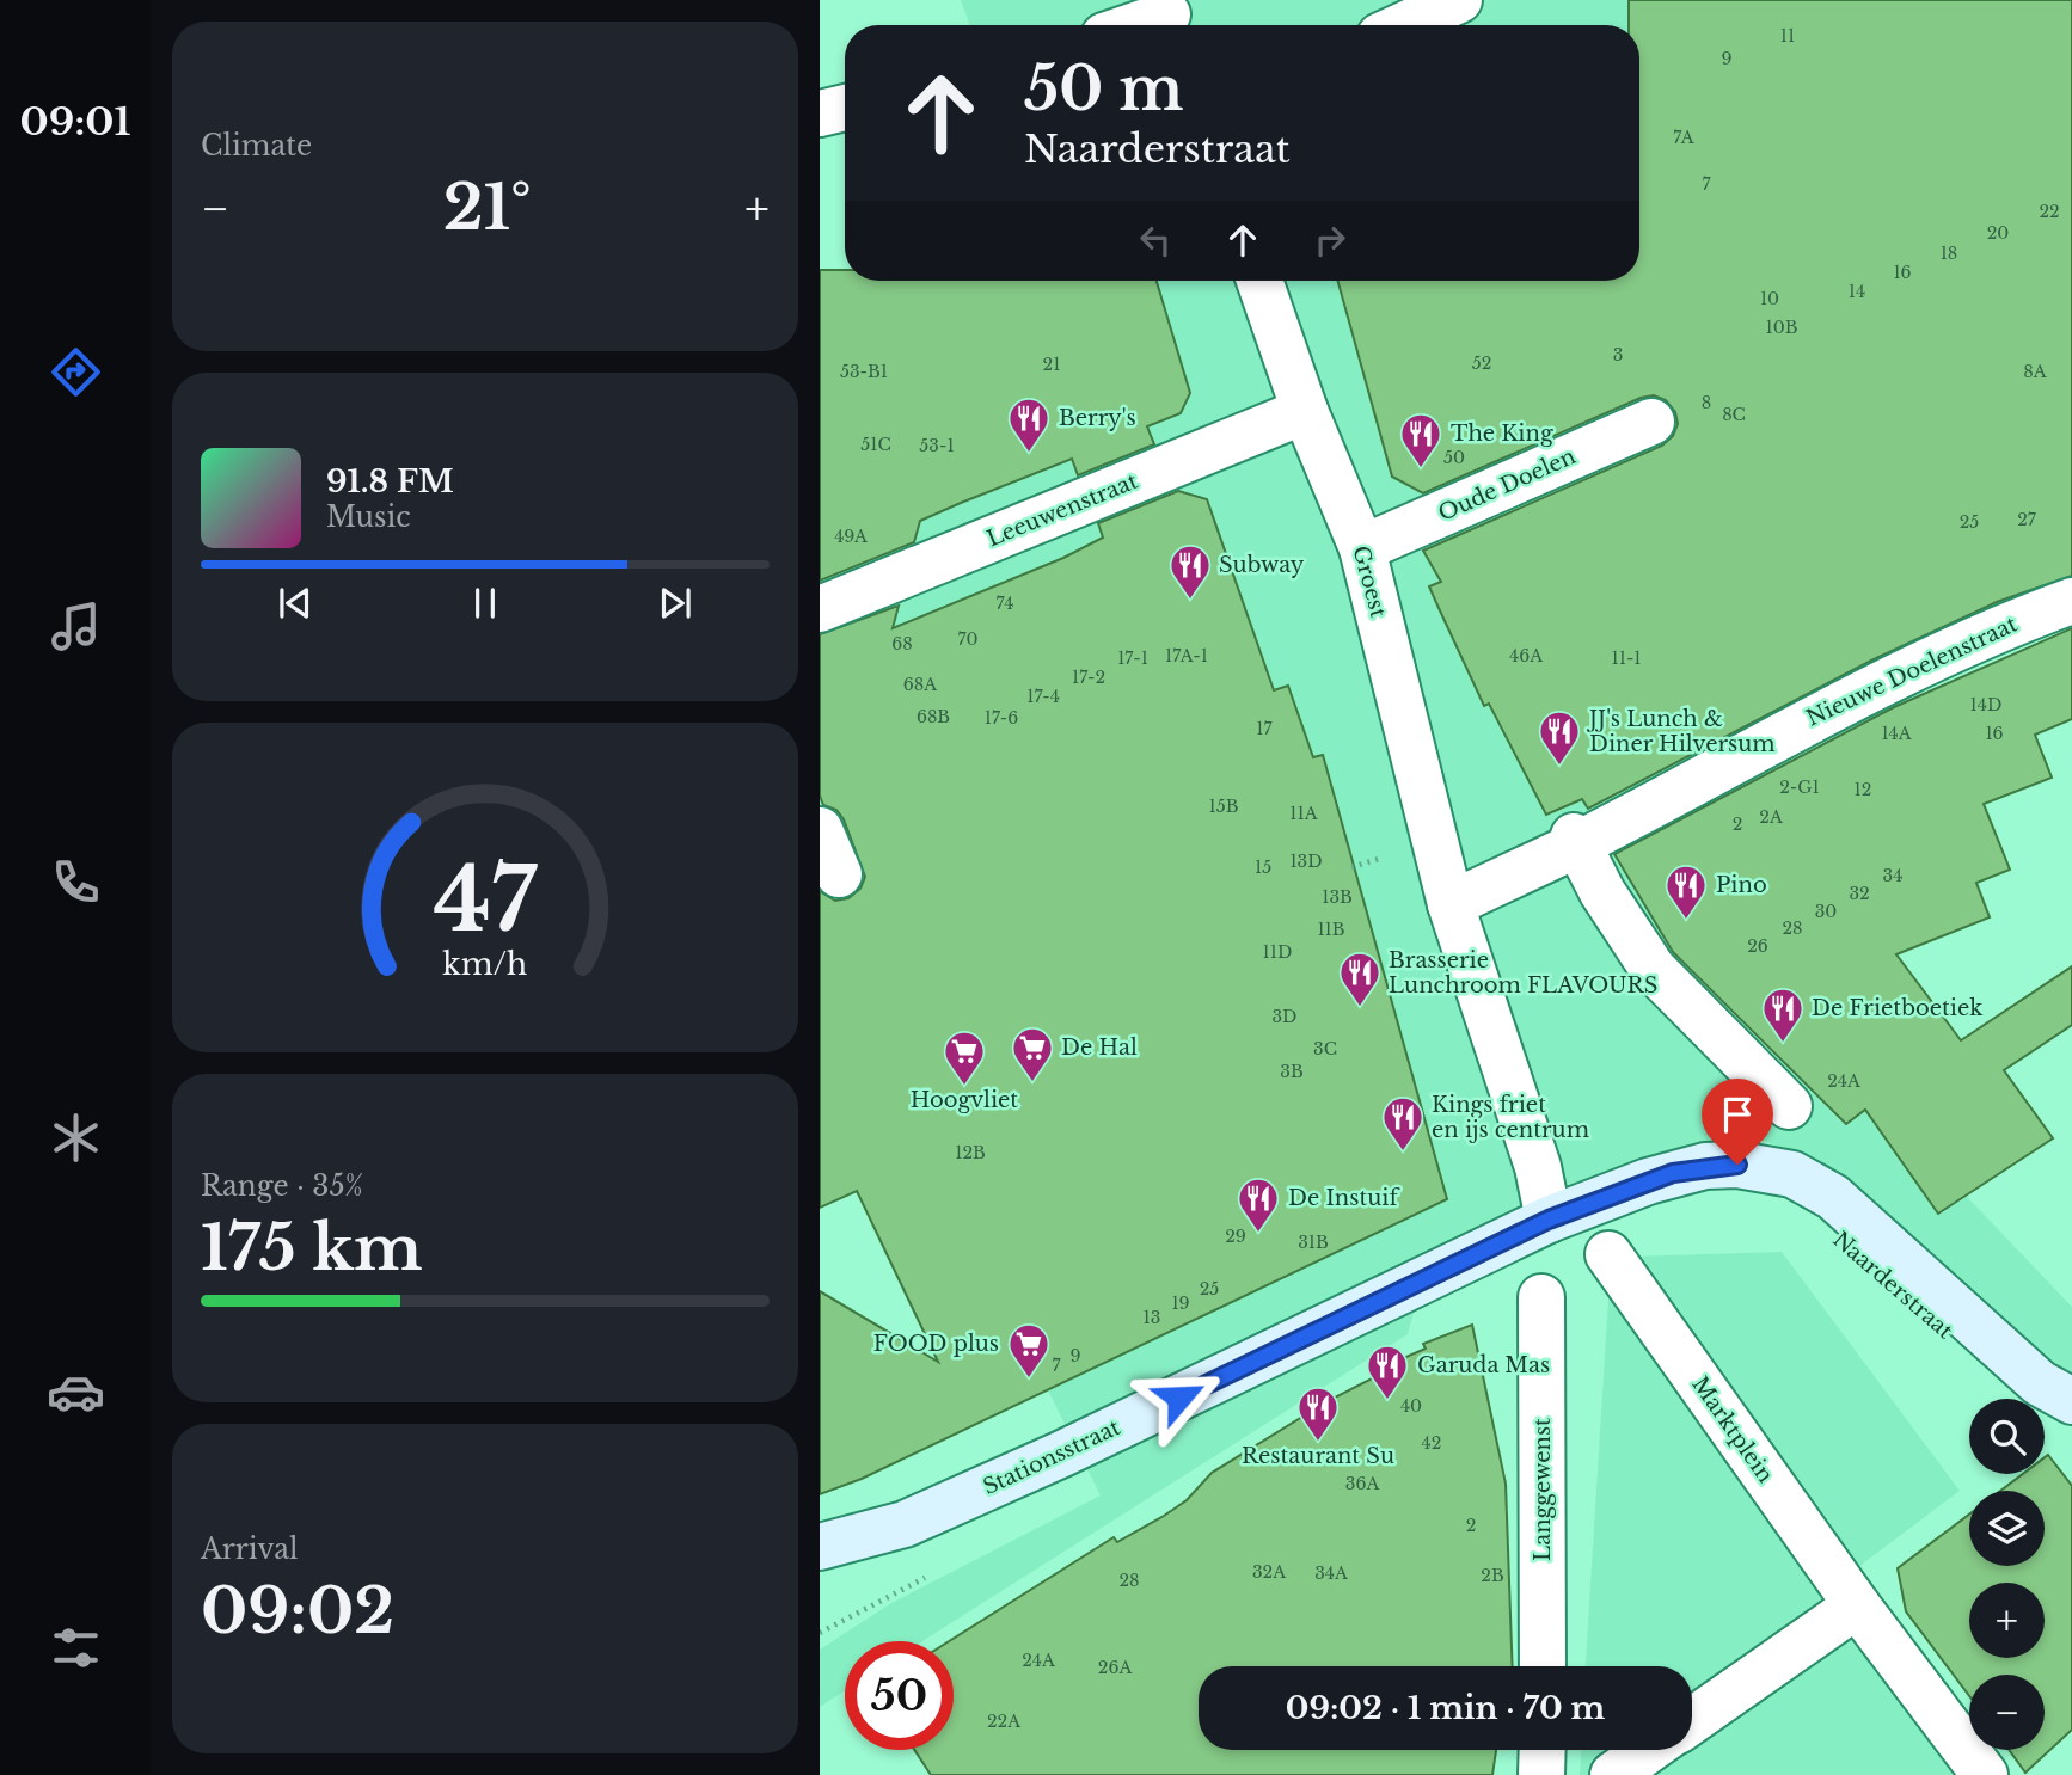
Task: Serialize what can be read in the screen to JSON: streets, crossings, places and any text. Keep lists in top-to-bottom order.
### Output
{
  "streets": {
    "main road": ["Naarderstraat", "Stationsstraat"],
    "street": [
      "Oude Doelen",
      "Leeuwenstraat",
      "Groest",
      "Nieuwe Doelenstraat",
      "Marktplein",
      "Langgewenst"
    ]
  },
  "crossings": [
    ["Oude Doelen", "Groest"],
    ["Leeuwenstraat", "Groest"],
    ["Groest", "Naarderstraat"],
    ["Groest", "Stationsstraat"],
    ["Naarderstraat", "Stationsstraat"]
  ],
  "places": {
    "restaurant": [
      "Berry's",
      "The King",
      "Subway",
      "JJ's Lunch & Diner Hilversum",
      "Pino",
      "Brasserie Lunchroom FLAVOURS",
      "De Frietboetiek",
      "Kings friet en ijs centrum",
      "De Instuif",
      "Garuda Mas",
      "Restaurant Su"
    ],
    "supermarket": ["De Hal", "Hoogvliet", "FOOD plus"]
  },
  "house_numbers": [
    "11",
    "9",
    "7A",
    "7",
    "22",
    "20",
    "18",
    "16",
    "14",
    "10",
    "10B",
    "3",
    "52",
    "21",
    "53-B1",
    "8A",
    "8",
    "8C",
    "51C",
    "53-1",
    "50",
    "27",
    "25",
    "49A",
    "74",
    "70",
    "68",
    "17A-1",
    "46A",
    "17-1",
    "11-1",
    "17-2",
    "68A",
    "17-4",
    "14D",
    "68B",
    "17-6",
    "17",
    "14A",
    "16",
    "2-G1",
    "12",
    "15B",
    "11A",
    "2A",
    "2",
    "13D",
    "15",
    "34",
    "32",
    "13B",
    "30",
    "28",
    "11B",
    "26",
    "11D",
    "3D",
    "3C",
    "3B",
    "24A",
    "12B",
    "29",
    "31B",
    "25",
    "19",
    "13",
    "9",
    "7",
    "40",
    "42",
    "36A",
    "2",
    "32A",
    "34A",
    "2B",
    "28",
    "24A",
    "26A",
    "22A"
  ],
  "page": {
    "tabs": "09:01",
    "tile": [
      "Climate",
      ["Range · 35%", "175 km"],
      ["Arrival", "09:02"]
    ],
    "turn": ["50 m", "Naarderstraat"],
    "heat": ["−", "21°", "+"],
    "song": ["91.8 FM", "Music"],
    "map_buttons": ["+", "−"],
    "limit": "50",
    "trip": "09:02 · 1 min · 70 m",
    "gauge": ["47", "km/h"]
  }
}
